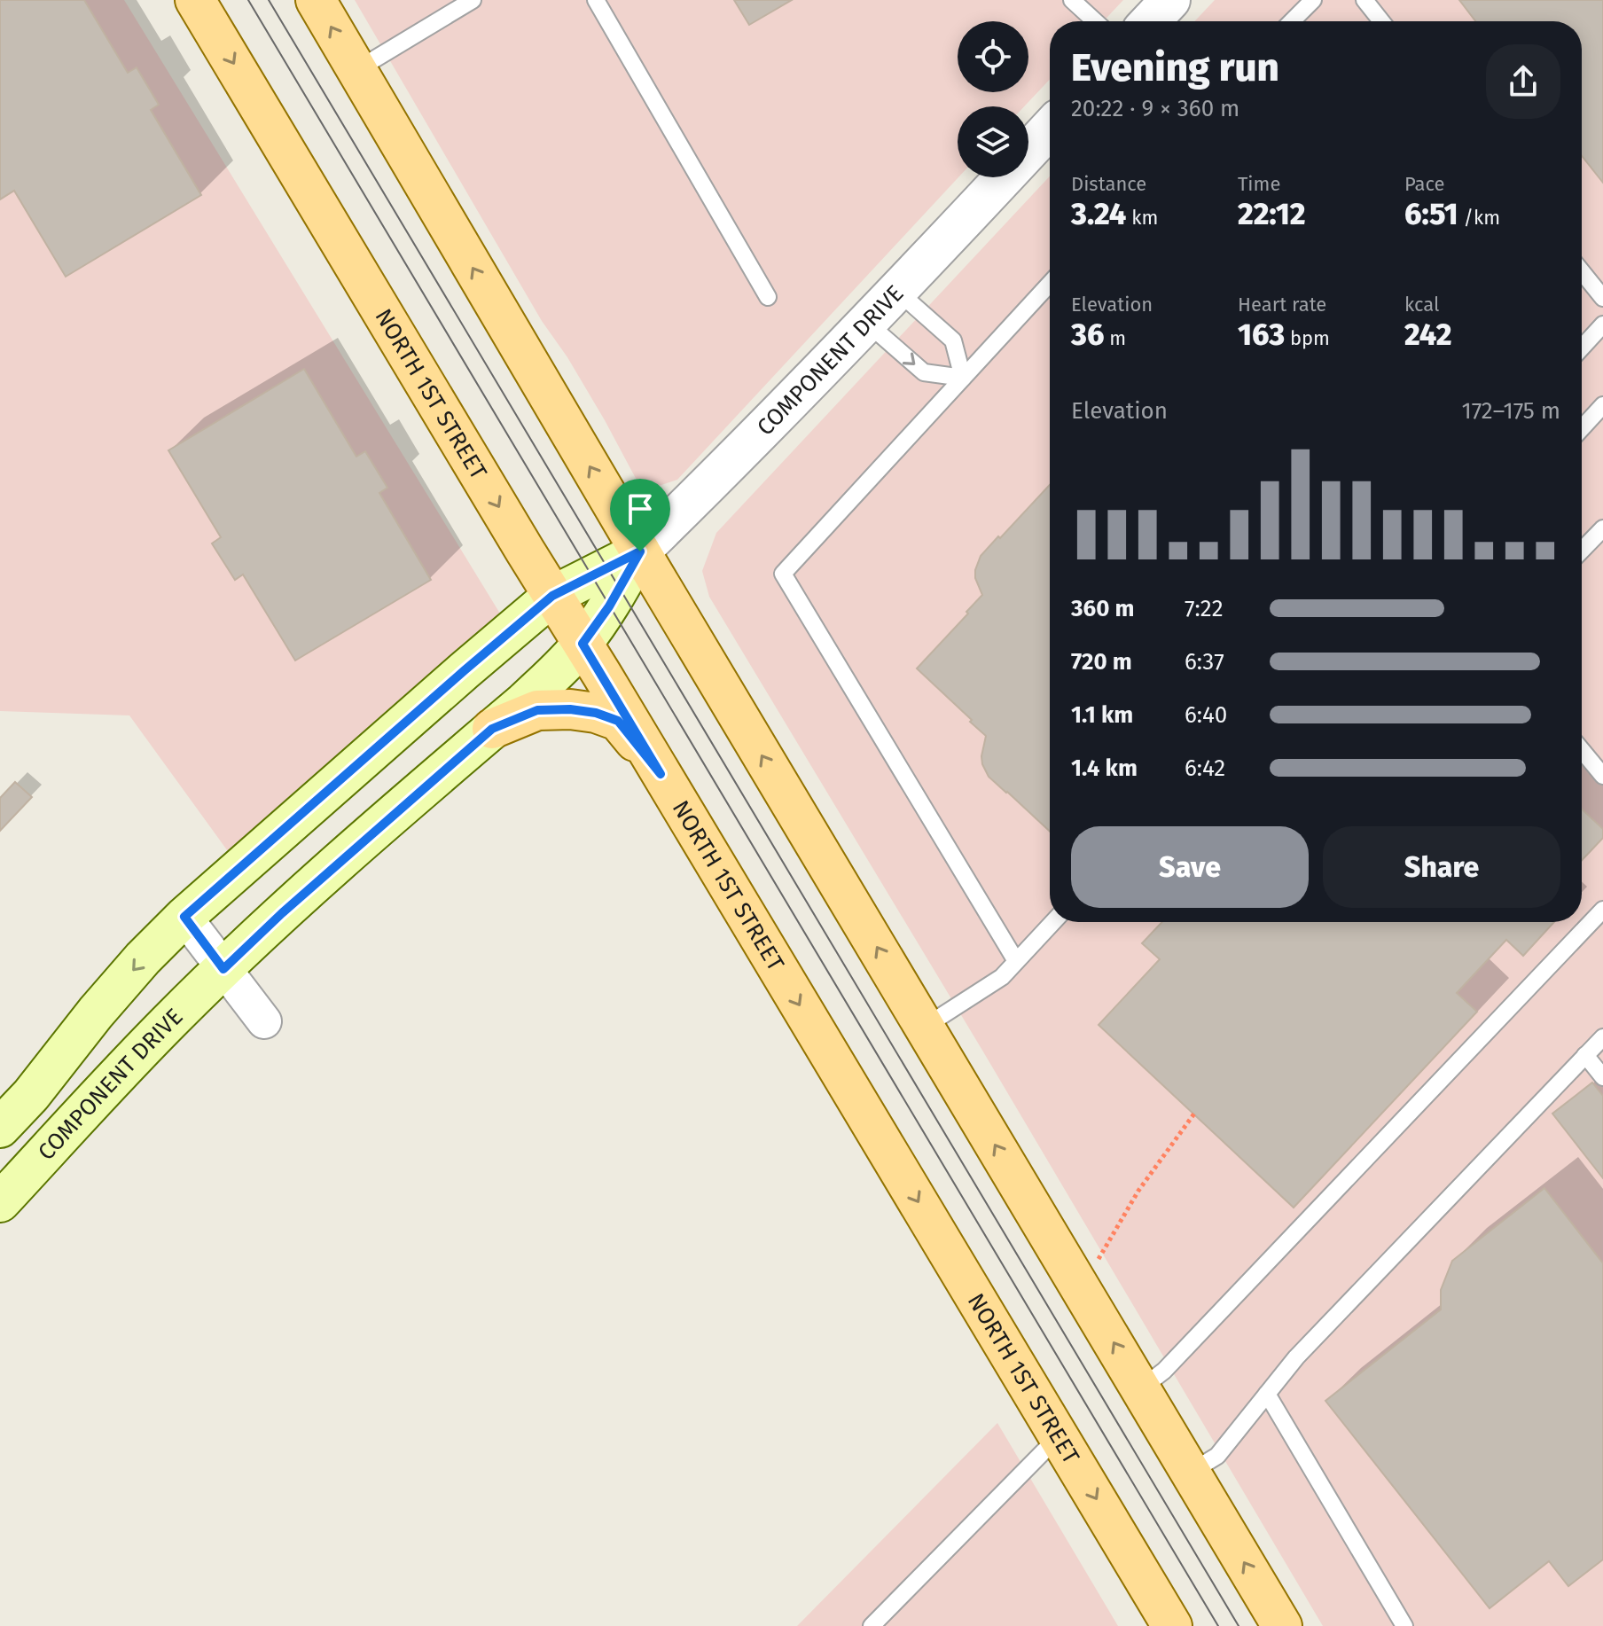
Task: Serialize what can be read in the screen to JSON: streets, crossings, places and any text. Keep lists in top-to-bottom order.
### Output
{
  "streets": {
    "main road": ["COMPONENT DRIVE", "NORTH 1ST STREET"]
  },
  "crossings": [
    ["COMPONENT DRIVE", "NORTH 1ST STREET"]
  ],
  "page": {
    "heading": ["Evening run", "20:22 · 9 × 360 m"],
    "stats": [
      ["Distance", "3.24 km"],
      ["Time", "22:12"],
      ["Pace", "6:51 /km"],
      ["Elevation", "36 m"],
      ["Heart rate", "163 bpm"],
      ["kcal", "242"]
    ],
    "chart": ["Elevation", "172–175 m"],
    "list": [
      {
        "name": "360 m",
        "note": "7:22"
      },
      {
        "name": "720 m",
        "note": "6:37"
      },
      {
        "name": "1.1 km",
        "note": "6:40"
      },
      {
        "name": "1.4 km",
        "note": "6:42"
      }
    ],
    "buttons": ["Save", "Share"]
  }
}
